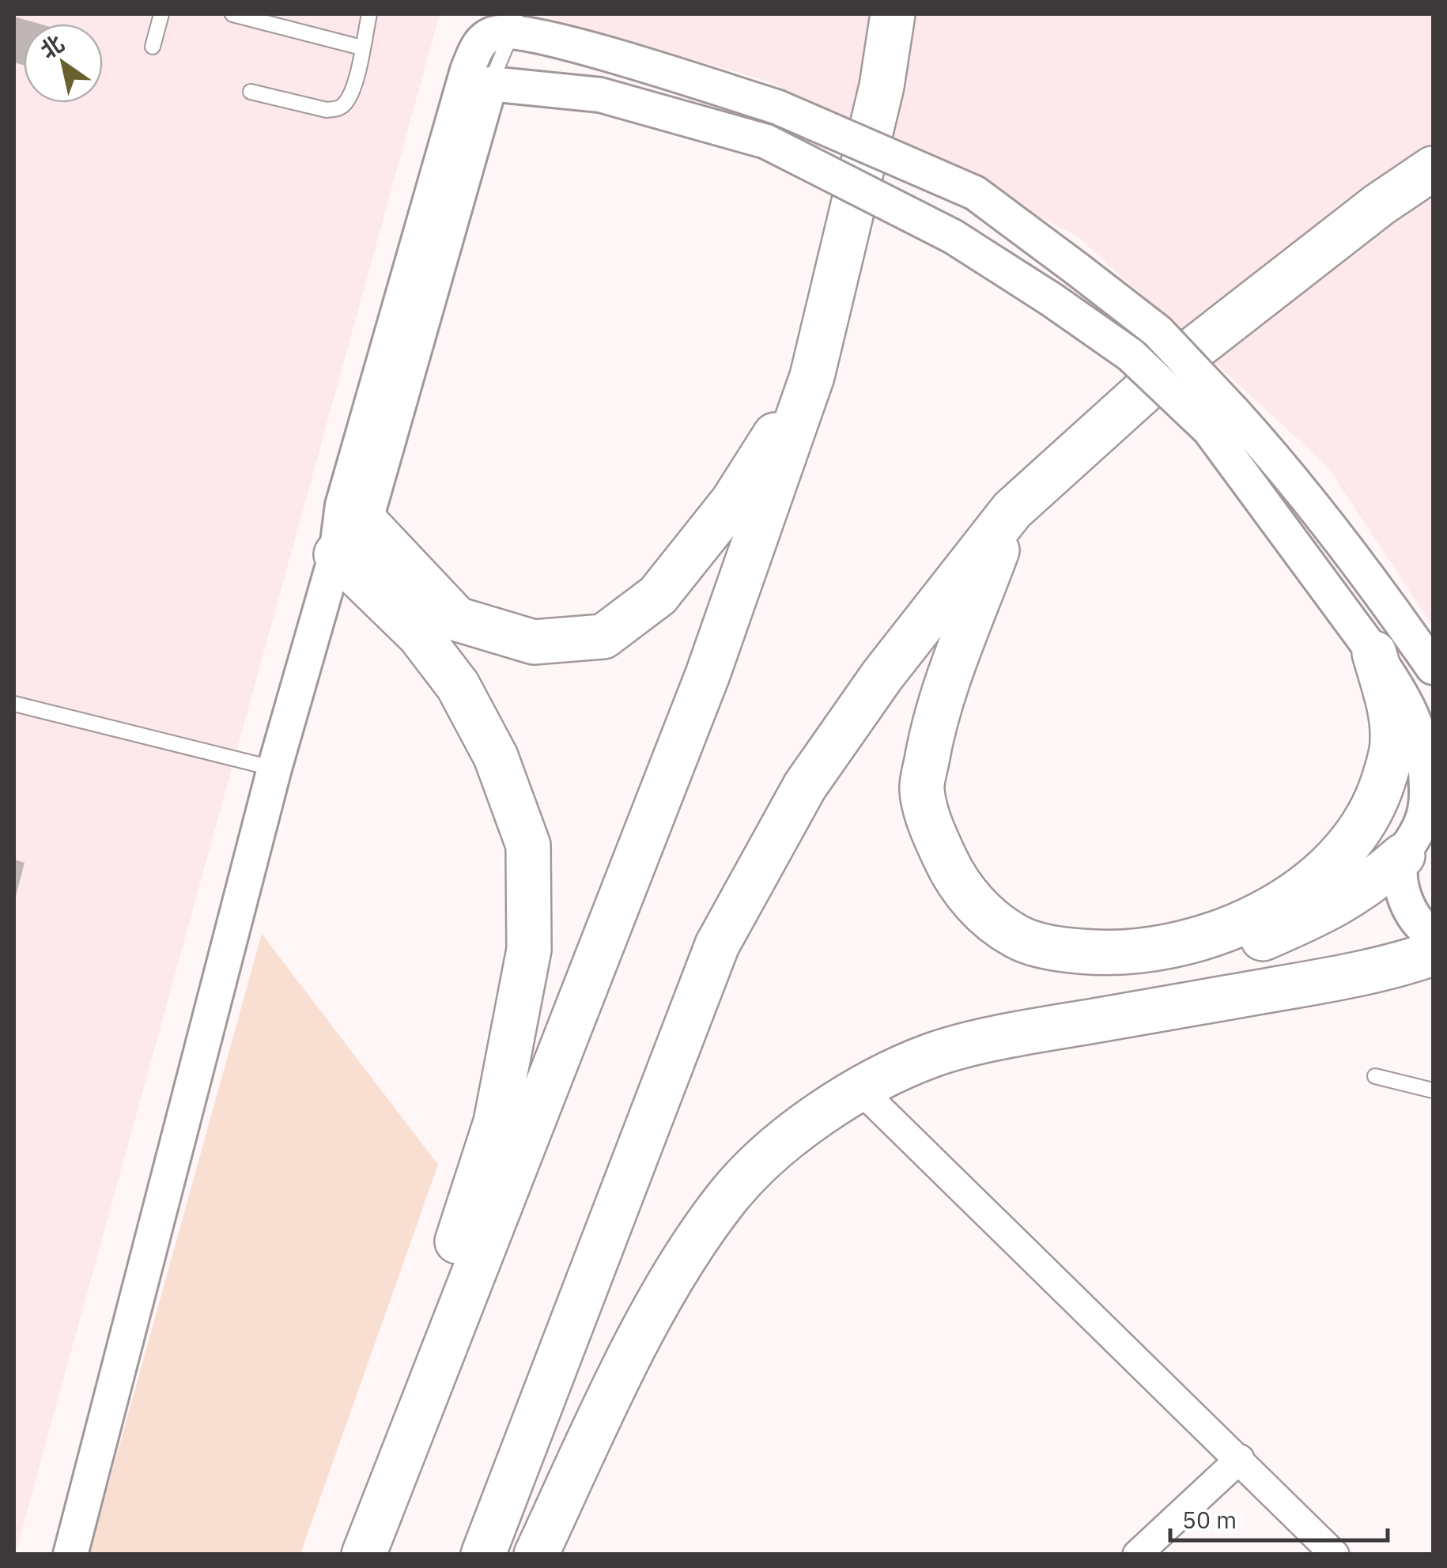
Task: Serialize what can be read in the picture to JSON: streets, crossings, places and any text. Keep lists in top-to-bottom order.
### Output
{
  "scale_bar": "50 m",
  "north": "top left"
}
